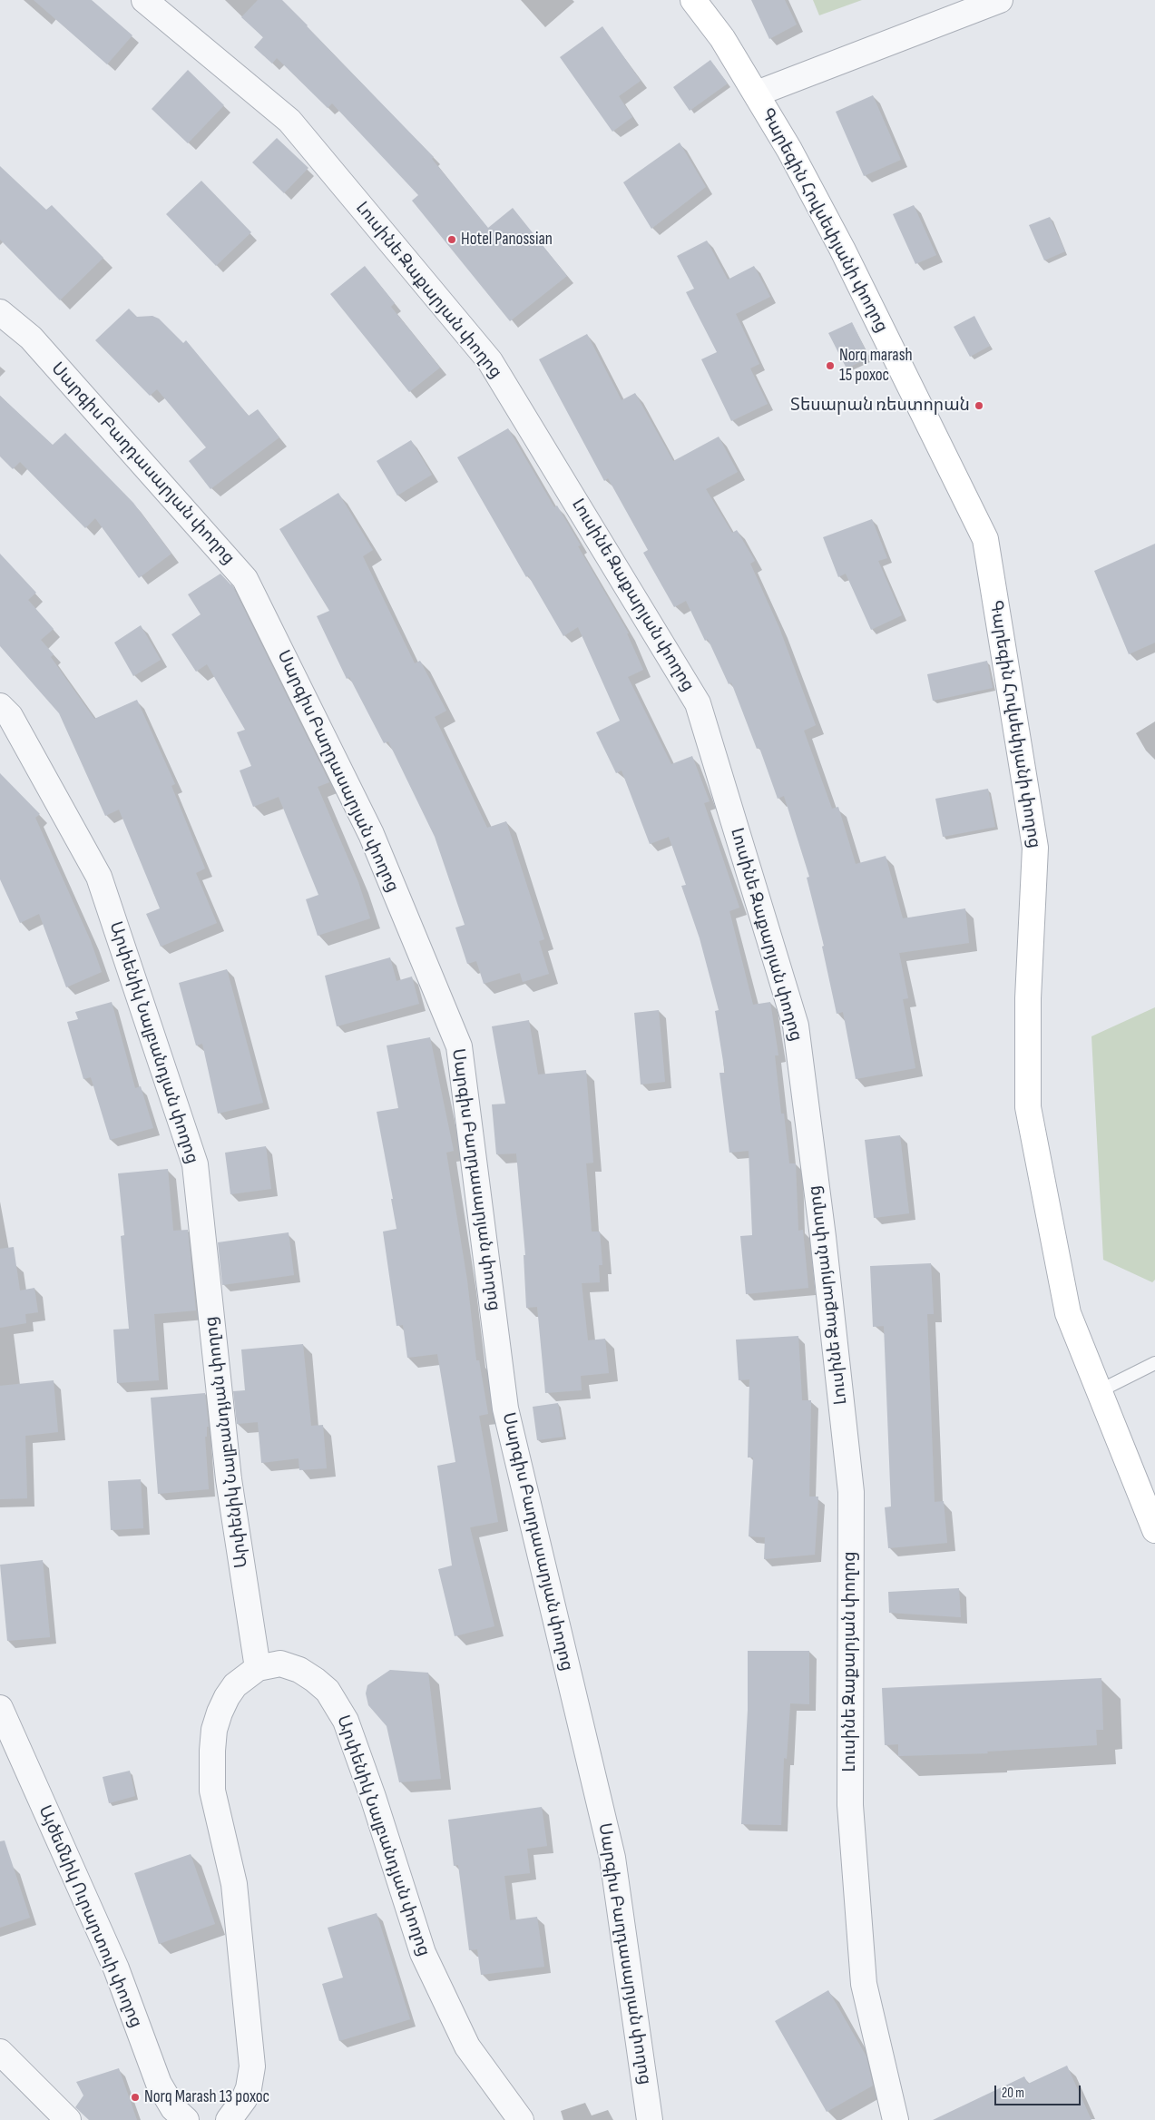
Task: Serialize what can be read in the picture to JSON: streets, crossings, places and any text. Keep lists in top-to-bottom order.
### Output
{
  "streets": {
    "main road": ["Գարեգին Հովսեփյանի փողոց"],
    "street": [
      "Լուսինե Զաքարյան փողոց",
      "Սարգիս Բաղդասարյան փողոց",
      "Արփենիկ Նալբանդյան փողոց",
      "Այծեմնիկ Ուրարտուի փողոց"
    ]
  },
  "places": [
    "Hotel Panossian",
    "Norq marash 15 poxoc",
    "Տեսարան ռեստորան",
    "Norq Marash 13 poxoc"
  ],
  "scale_bar": "20 m"
}
